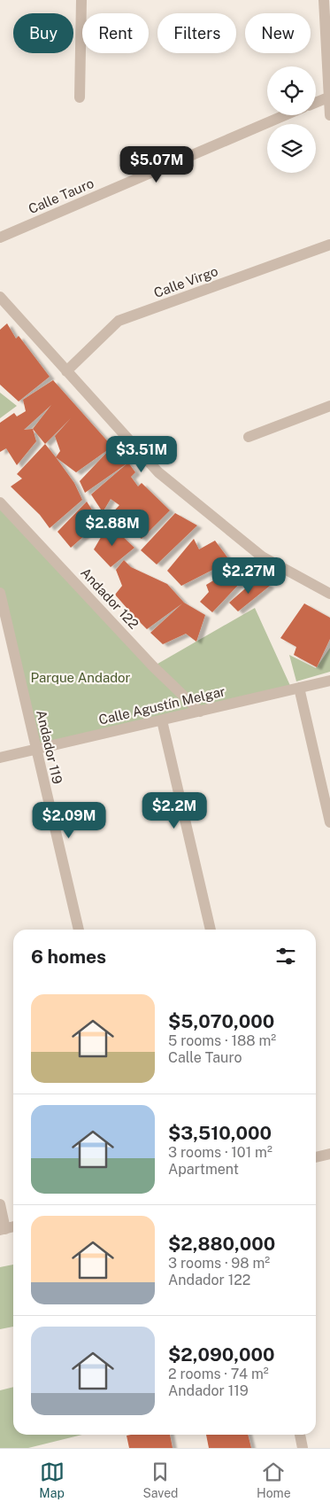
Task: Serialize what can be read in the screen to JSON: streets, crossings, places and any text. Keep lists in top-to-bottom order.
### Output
{
  "streets": {
    "street": [
      "Calle Tauro",
      "Calle Virgo",
      "Andador 122",
      "Calle Agustín Melgar",
      "Andador 119"
    ]
  },
  "crossings": [
    ["Andador 122", "Calle Agustín Melgar"],
    ["Calle Agustín Melgar", "Andador 119"]
  ],
  "parks": ["Parque Andador"],
  "page": {
    "chip": [
      "Buy",
      "Rent",
      "Filters",
      "New"
    ],
    "price": [
      "$5.07M",
      "$3.51M",
      "$2.88M",
      "$2.27M",
      "$2.2M",
      "$2.09M"
    ],
    "heading": "6 homes",
    "list": [
      {
        "name": "$5,070,000",
        "note": "5 rooms · 188 m² · Calle Tauro"
      },
      {
        "name": "$3,510,000",
        "note": "3 rooms · 101 m² · Apartment"
      },
      {
        "name": "$2,880,000",
        "note": "3 rooms · 98 m² · Andador 122"
      },
      {
        "name": "$2,090,000",
        "note": "2 rooms · 74 m² · Andador 119"
      }
    ],
    "tabs": ["Map", "Saved", "Home"]
  }
}
